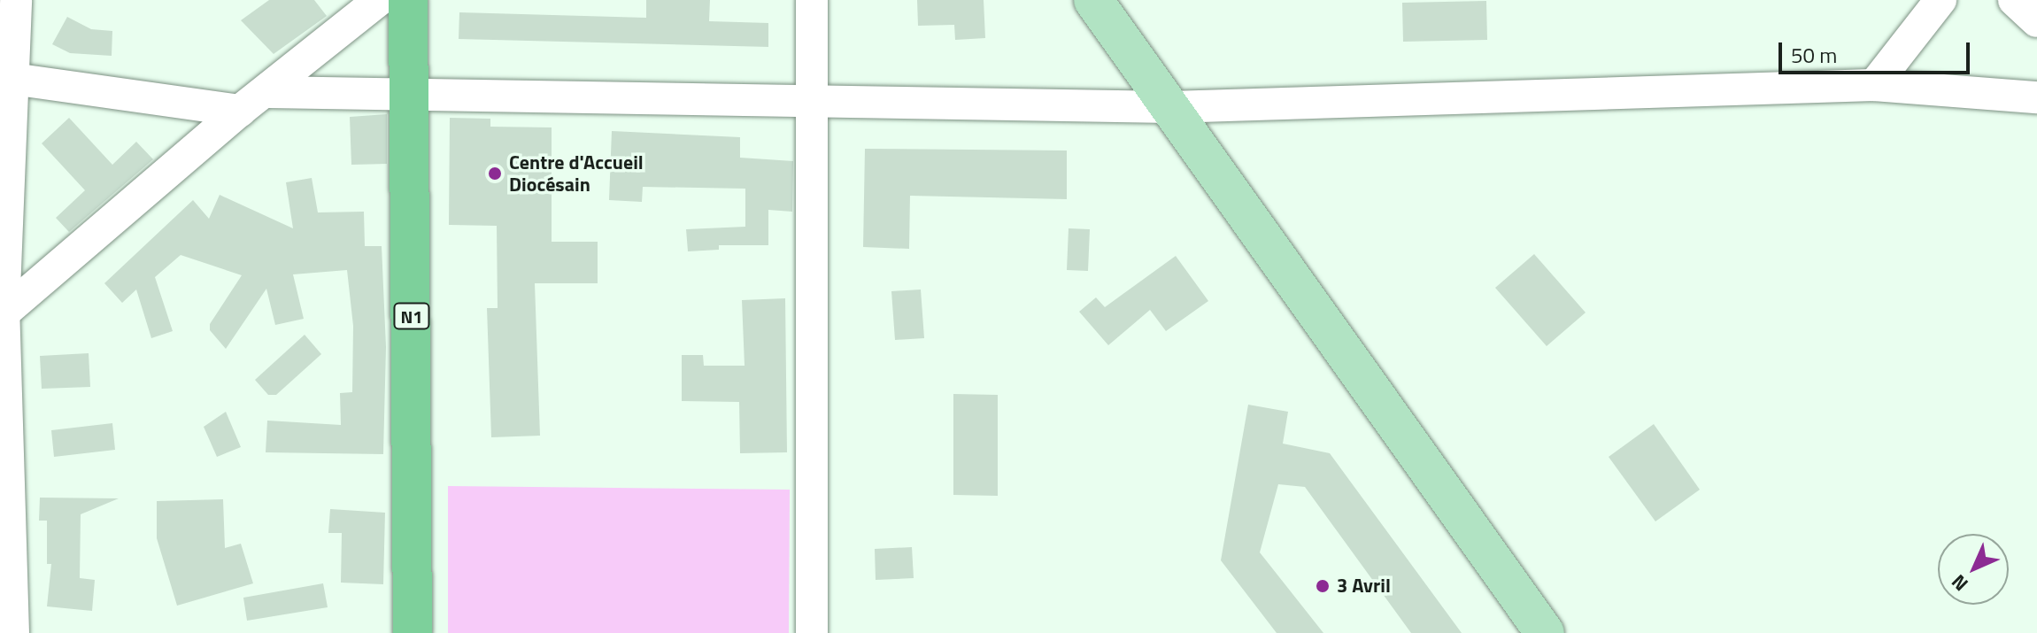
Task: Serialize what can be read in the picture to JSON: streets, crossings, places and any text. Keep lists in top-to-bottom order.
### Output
{
  "streets": {
    "highway": ["N1"]
  },
  "places": ["Centre d'Accueil Diocésain", "3 Avril"],
  "scale_bar": "50 m",
  "north": "bottom left"
}
